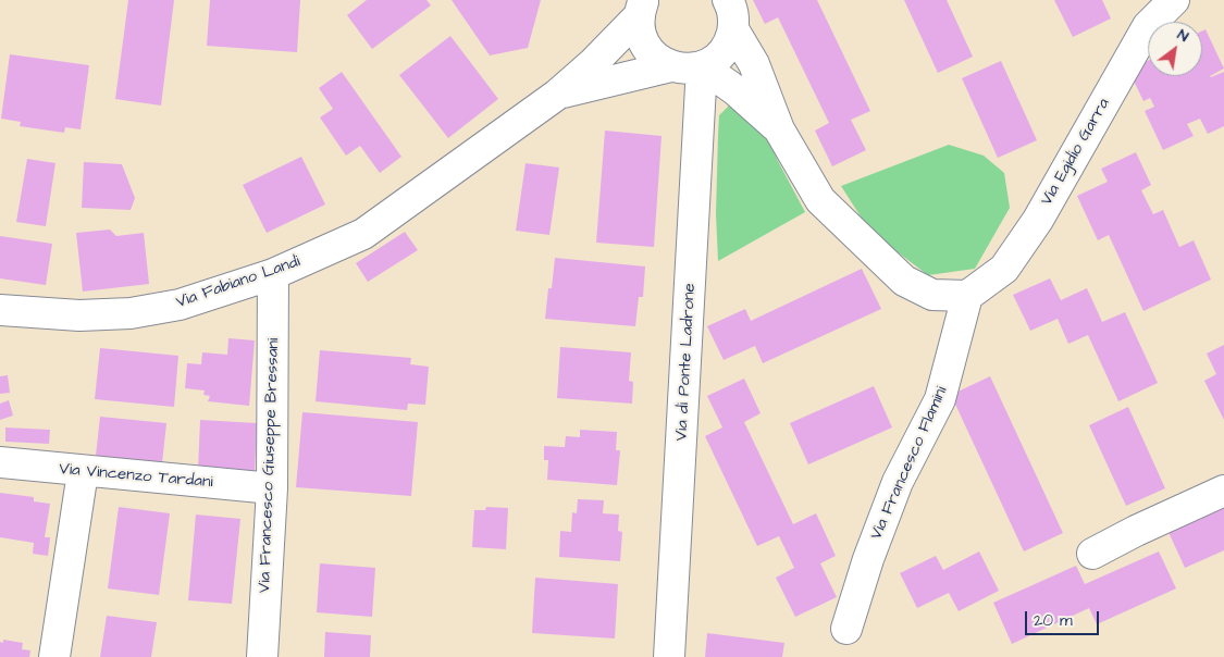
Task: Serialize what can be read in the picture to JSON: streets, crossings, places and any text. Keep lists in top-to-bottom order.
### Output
{
  "streets": {
    "street": [
      "Via Egidio Garra",
      "Via Fabiano Landi",
      "Via di Ponte Ladrone",
      "Via Francesco Flamini",
      "Via Francesco Giuseppe Bressani",
      "Via Vincenzo Tardani"
    ]
  },
  "crossings": [
    ["Via Egidio Garra", "Via Francesco Flamini"],
    ["Via Fabiano Landi", "Via di Ponte Ladrone"],
    ["Via Fabiano Landi", "Via Francesco Giuseppe Bressani"],
    ["Via Francesco Giuseppe Bressani", "Via Vincenzo Tardani"]
  ],
  "scale_bar": "20 m",
  "north": "top right"
}
